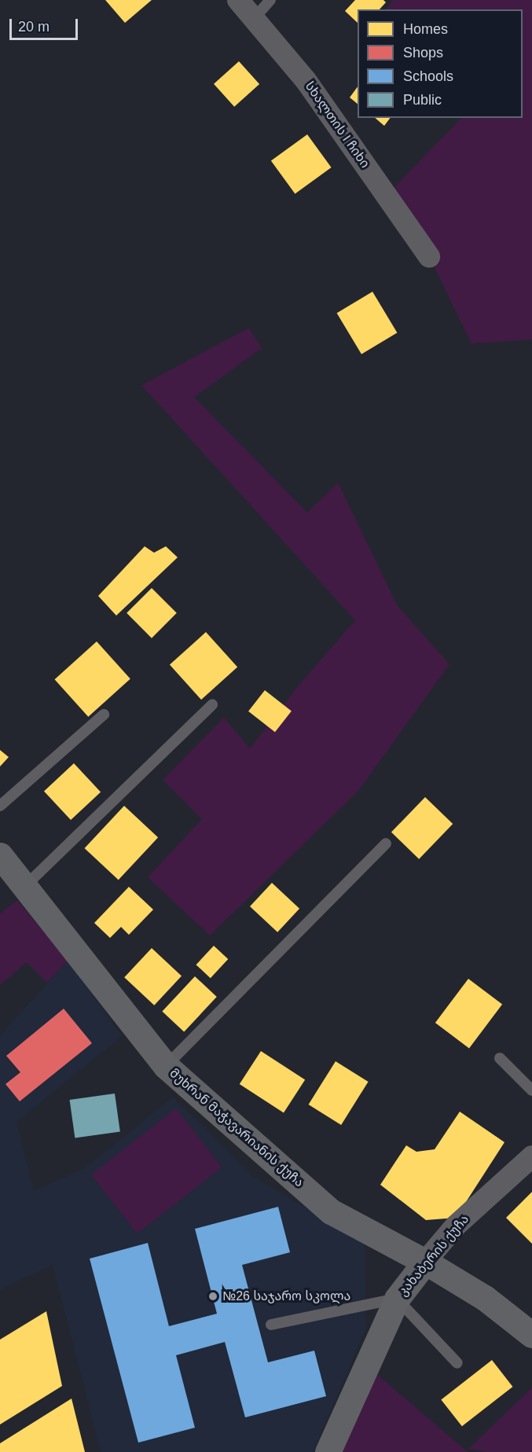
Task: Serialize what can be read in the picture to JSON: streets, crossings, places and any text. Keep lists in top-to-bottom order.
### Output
{
  "streets": {
    "street": ["სხალთის I ჩიხი", "მუხრან მაჭავარიანის ქუჩა", "კახაბერის ქუჩა"]
  },
  "crossings": [
    ["მუხრან მაჭავარიანის ქუჩა", "კახაბერის ქუჩა"]
  ],
  "places": ["№26 საჯარო სკოლა"],
  "legend": [
    "Homes",
    "Shops",
    "Schools",
    "Public"
  ],
  "scale_bar": "20 m"
}
